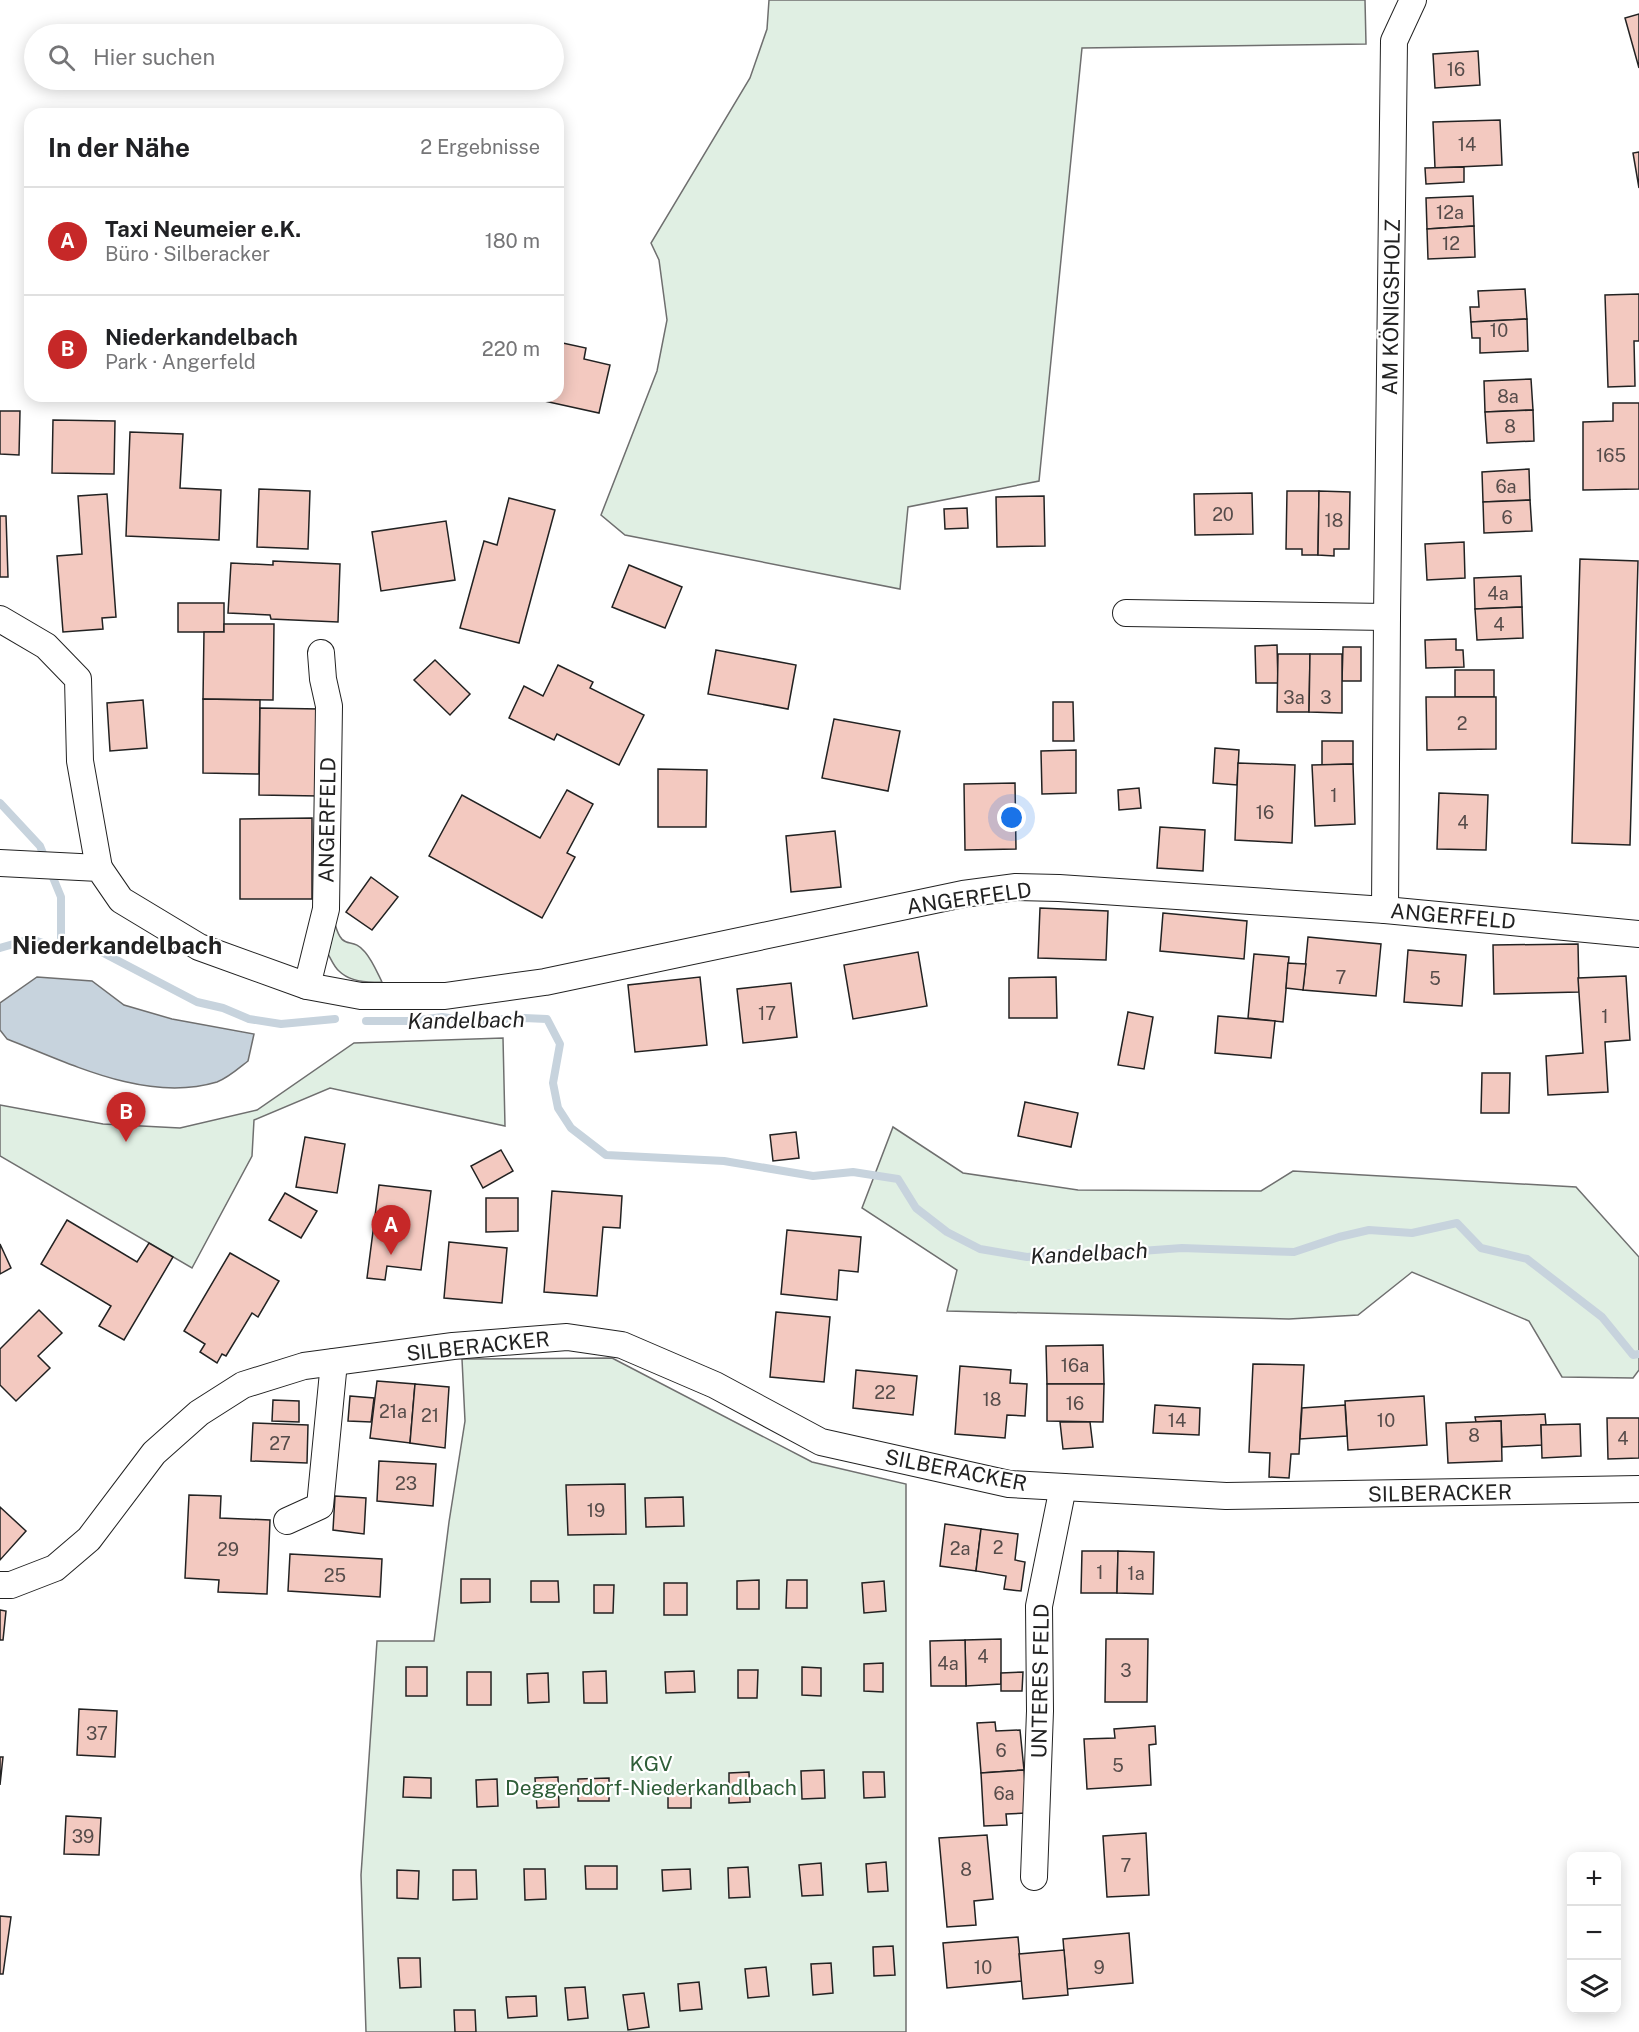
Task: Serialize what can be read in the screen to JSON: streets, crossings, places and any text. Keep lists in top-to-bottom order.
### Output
{
  "streets": {
    "street": [
      "AM KÖNIGSHOLZ",
      "ANGERFELD",
      "SILBERACKER",
      "UNTERES FELD"
    ]
  },
  "crossings": [
    ["AM KÖNIGSHOLZ", "ANGERFELD"],
    ["SILBERACKER", "UNTERES FELD"]
  ],
  "districts": ["Niederkandelbach"],
  "water": ["Kandelbach"],
  "parks": ["KGV Deggendorf-Niederkandlbach"],
  "house_numbers": [
    "16",
    "14",
    "12a",
    "12",
    "10",
    "8a",
    "8",
    "165",
    "6a",
    "20",
    "6",
    "18",
    "4a",
    "4",
    "3a",
    "3",
    "2",
    "1",
    "16",
    "4",
    "7",
    "5",
    "17",
    "1",
    "16a",
    "22",
    "18",
    "16",
    "21a",
    "21",
    "14",
    "10",
    "8",
    "4",
    "27",
    "23",
    "19",
    "2",
    "2a",
    "29",
    "1",
    "1a",
    "25",
    "4",
    "4a",
    "3",
    "37",
    "6",
    "5",
    "6a",
    "39",
    "7",
    "8",
    "10",
    "9"
  ],
  "page": {
    "search": "Hier suchen",
    "heading": ["In der Nähe", "2 Ergebnisse"],
    "list": [
      {
        "mark": "A",
        "name": "Taxi Neumeier e.K.",
        "note": "Büro · Silberacker",
        "value": "180 m"
      },
      {
        "mark": "B",
        "name": "Niederkandelbach",
        "note": "Park · Angerfeld",
        "value": "220 m"
      }
    ],
    "pins": ["B", "A"],
    "map_buttons": ["+", "−"]
  }
}
